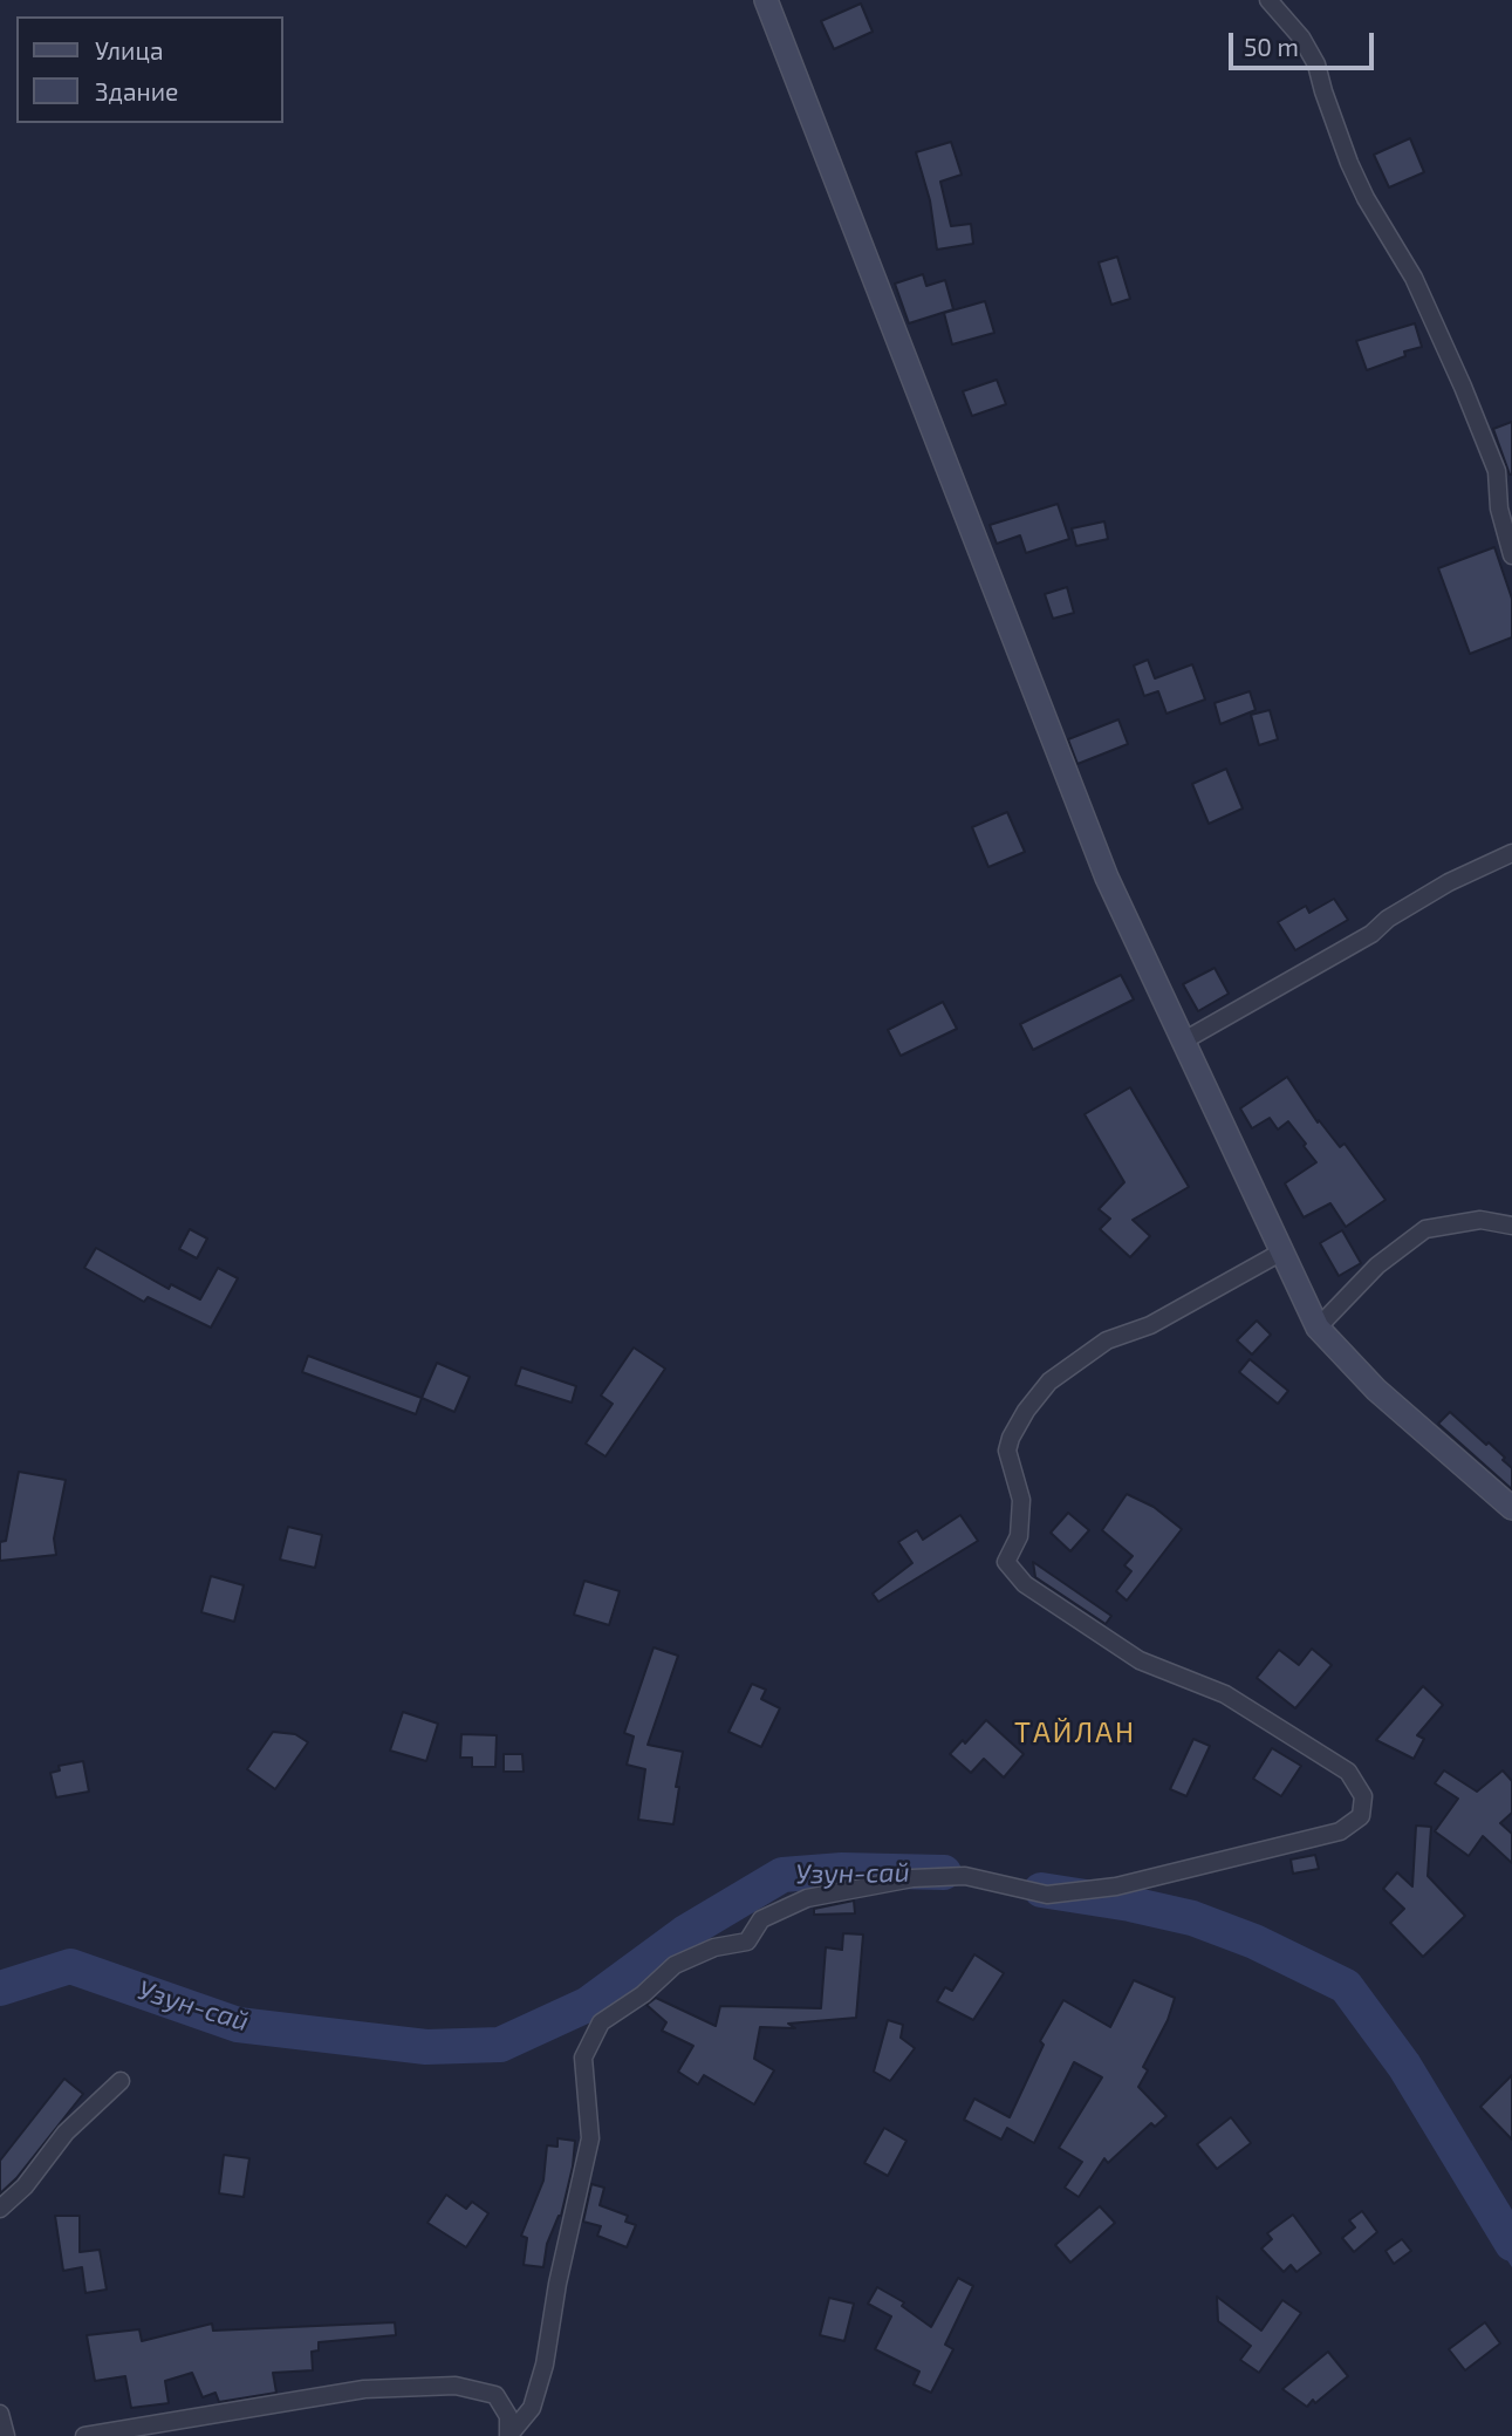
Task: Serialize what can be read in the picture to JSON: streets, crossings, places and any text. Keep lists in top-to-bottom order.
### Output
{
  "districts": ["ТАЙЛАН"],
  "water": ["Узун-сай"],
  "legend": ["Улица", "Здание"],
  "scale_bar": "50 m"
}
